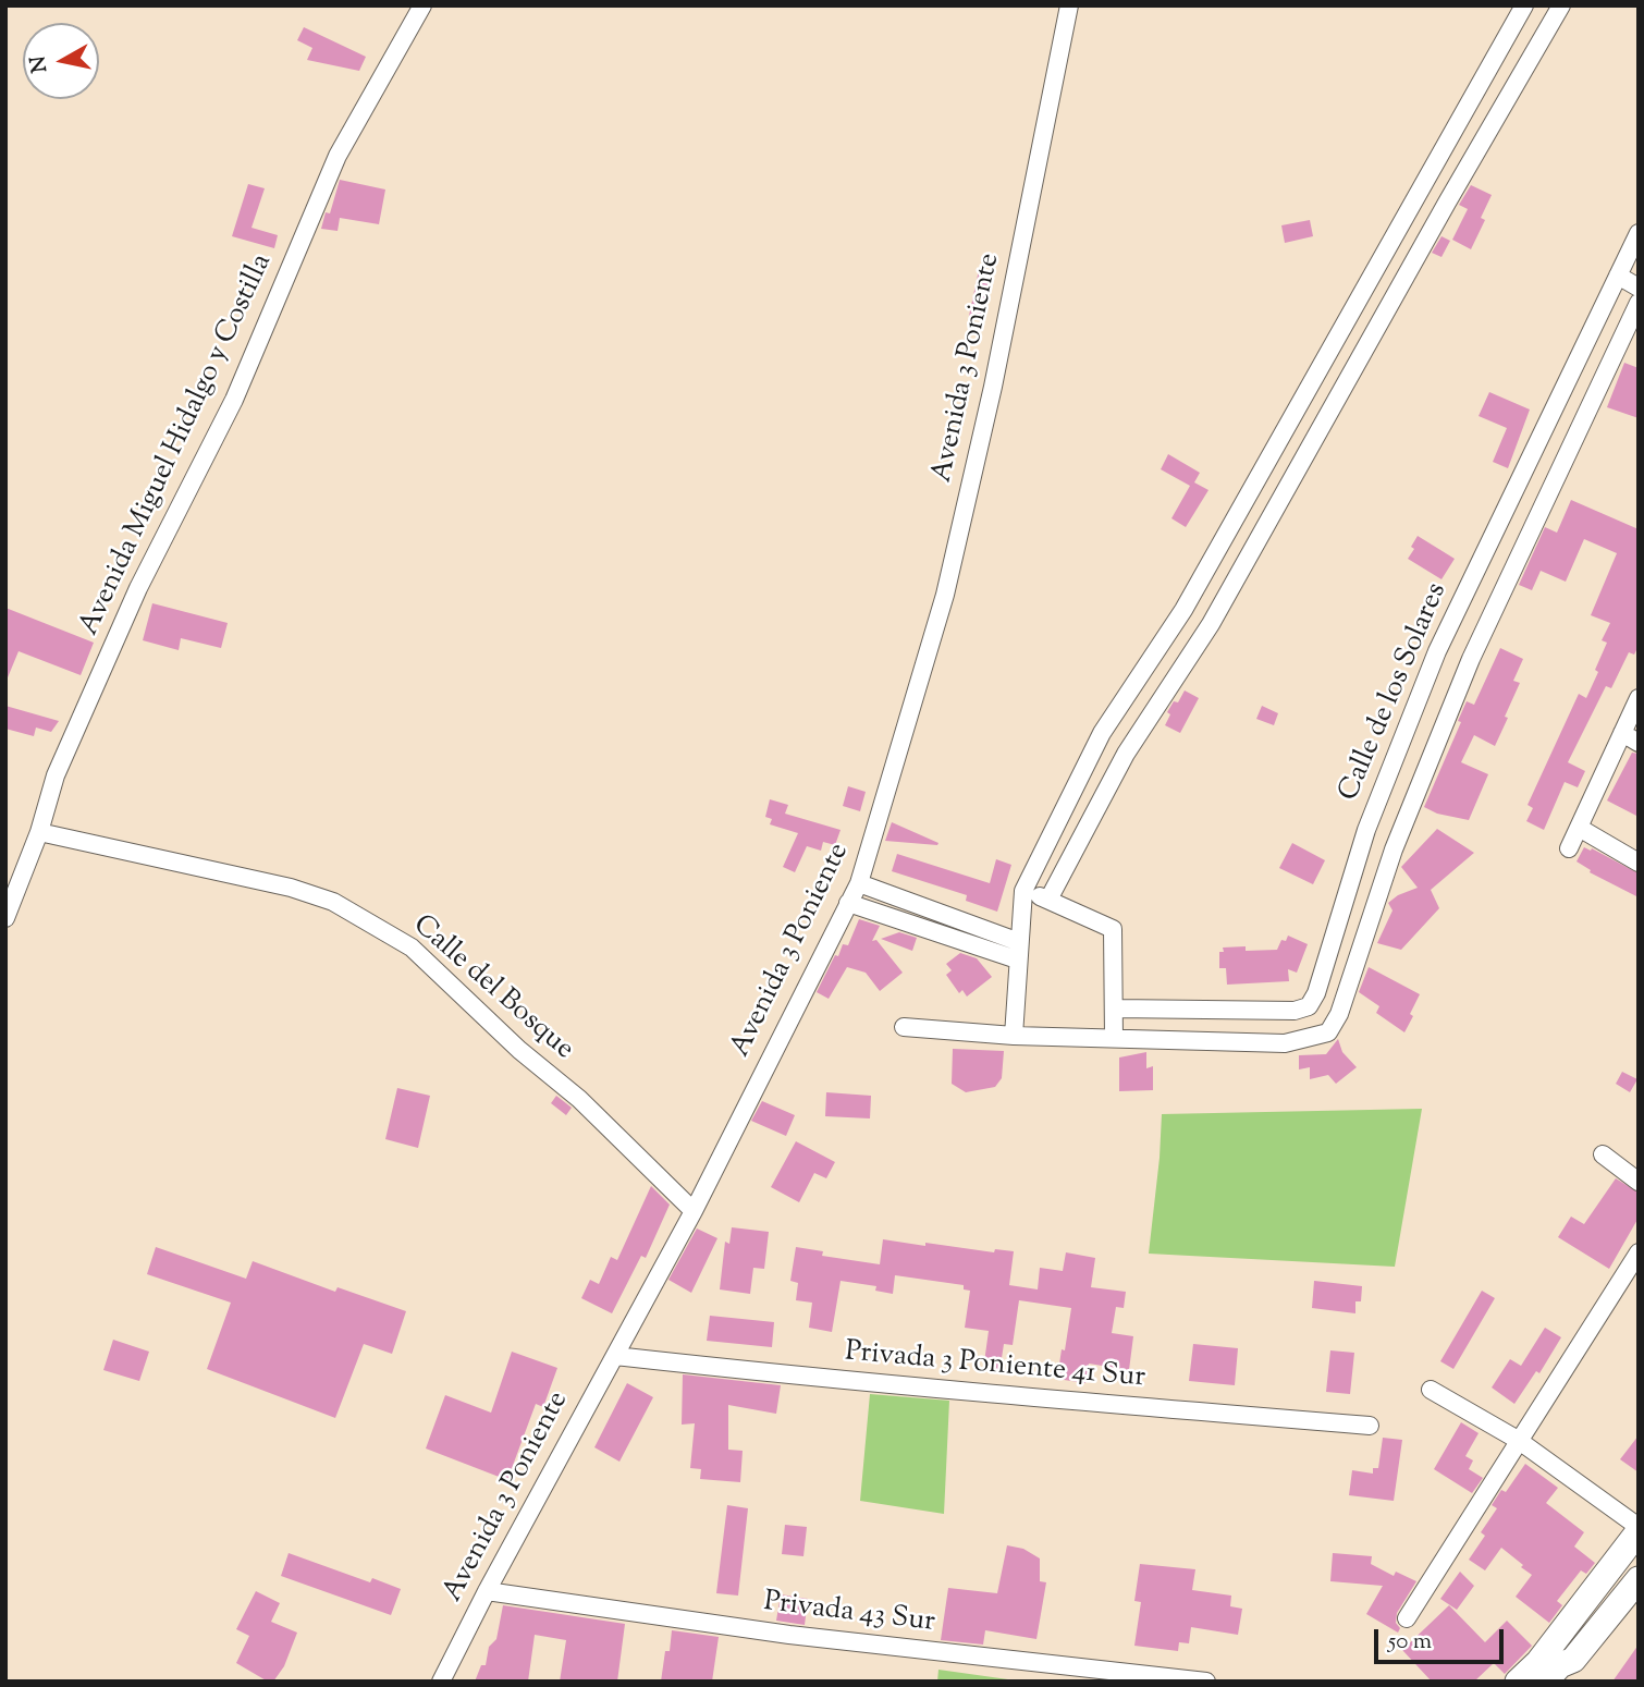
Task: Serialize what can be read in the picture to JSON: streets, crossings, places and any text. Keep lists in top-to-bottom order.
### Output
{
  "streets": {
    "street": [
      "Avenida 3 Poniente",
      "Avenida Miguel Hidalgo y Costilla",
      "Calle de los Solares",
      "Calle del Bosque",
      "Privada 3 Poniente 41 Sur",
      "Privada 43 Sur"
    ]
  },
  "crossings": [
    ["Avenida 3 Poniente", "Calle del Bosque"],
    ["Avenida 3 Poniente", "Privada 3 Poniente 41 Sur"],
    ["Avenida 3 Poniente", "Privada 43 Sur"],
    ["Avenida Miguel Hidalgo y Costilla", "Calle del Bosque"]
  ],
  "scale_bar": "50 m",
  "north": "left"
}
